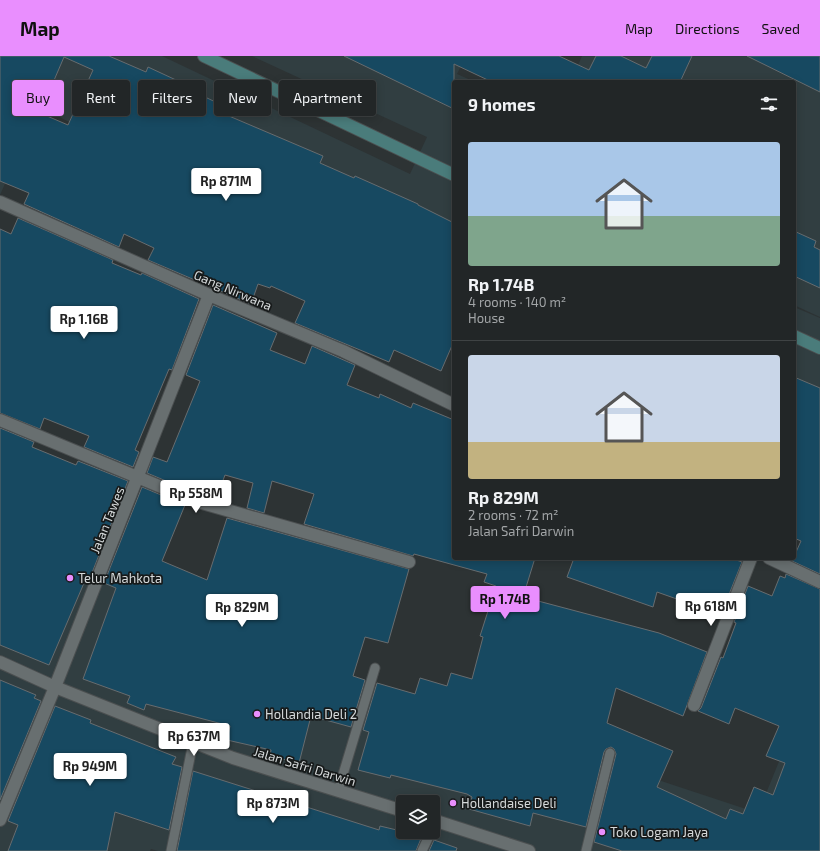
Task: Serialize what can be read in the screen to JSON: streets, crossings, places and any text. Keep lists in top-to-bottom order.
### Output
{
  "streets": {
    "street": ["Gang Nirwana", "Jalan Tawes", "Jalan Safri Darwin"]
  },
  "crossings": [
    ["Gang Nirwana", "Jalan Tawes"],
    ["Jalan Tawes", "Jalan Safri Darwin"]
  ],
  "places": [
    "Telur Mahkota",
    "Hollandia Deli 2",
    "Hollandaise Deli",
    "Toko Logam Jaya"
  ],
  "page": {
    "header": "Map",
    "nav": ["Map", "Directions", "Saved"],
    "chip": [
      "Buy",
      "Rent",
      "Filters",
      "New",
      "Apartment"
    ],
    "heading": "9 homes",
    "list": [
      {
        "name": "Rp 1.74B",
        "note": "4 rooms · 140 m² · House"
      },
      {
        "name": "Rp 829M",
        "note": "2 rooms · 72 m² · Jalan Safri Darwin"
      }
    ],
    "price": [
      "Rp 871M",
      "Rp 1.16B",
      "Rp 558M",
      "Rp 1.74B",
      "Rp 618M",
      "Rp 829M",
      "Rp 637M",
      "Rp 949M",
      "Rp 873M"
    ]
  }
}
